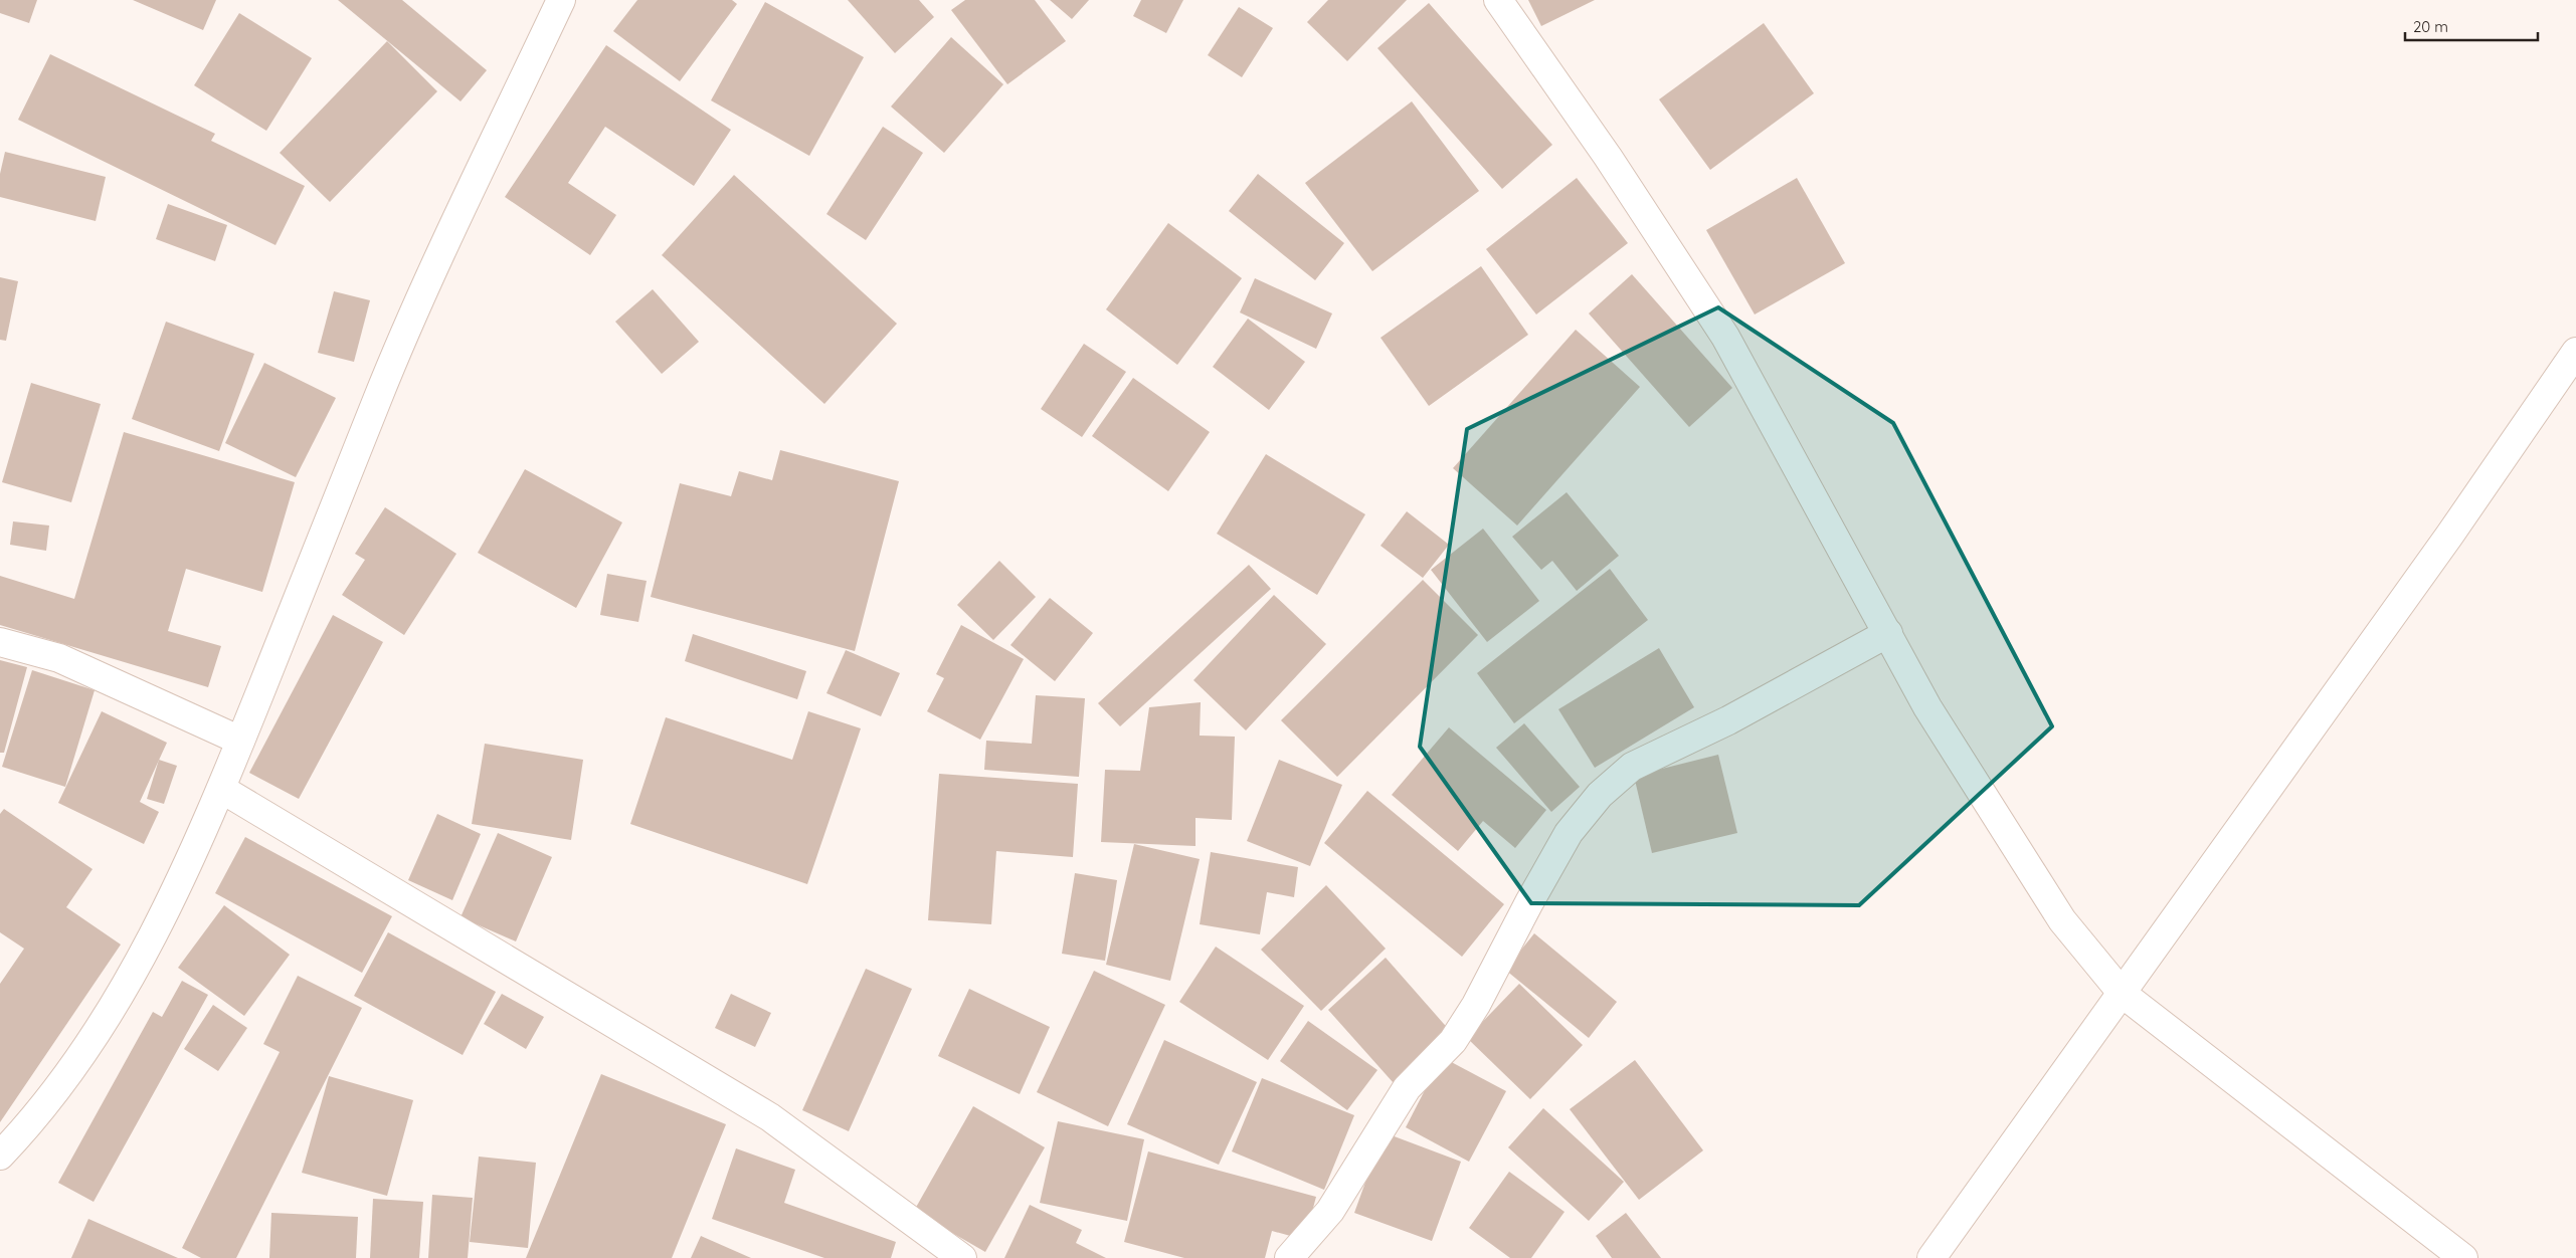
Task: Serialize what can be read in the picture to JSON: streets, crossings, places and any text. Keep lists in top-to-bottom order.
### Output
{
  "scale_bar": "20 m"
}
